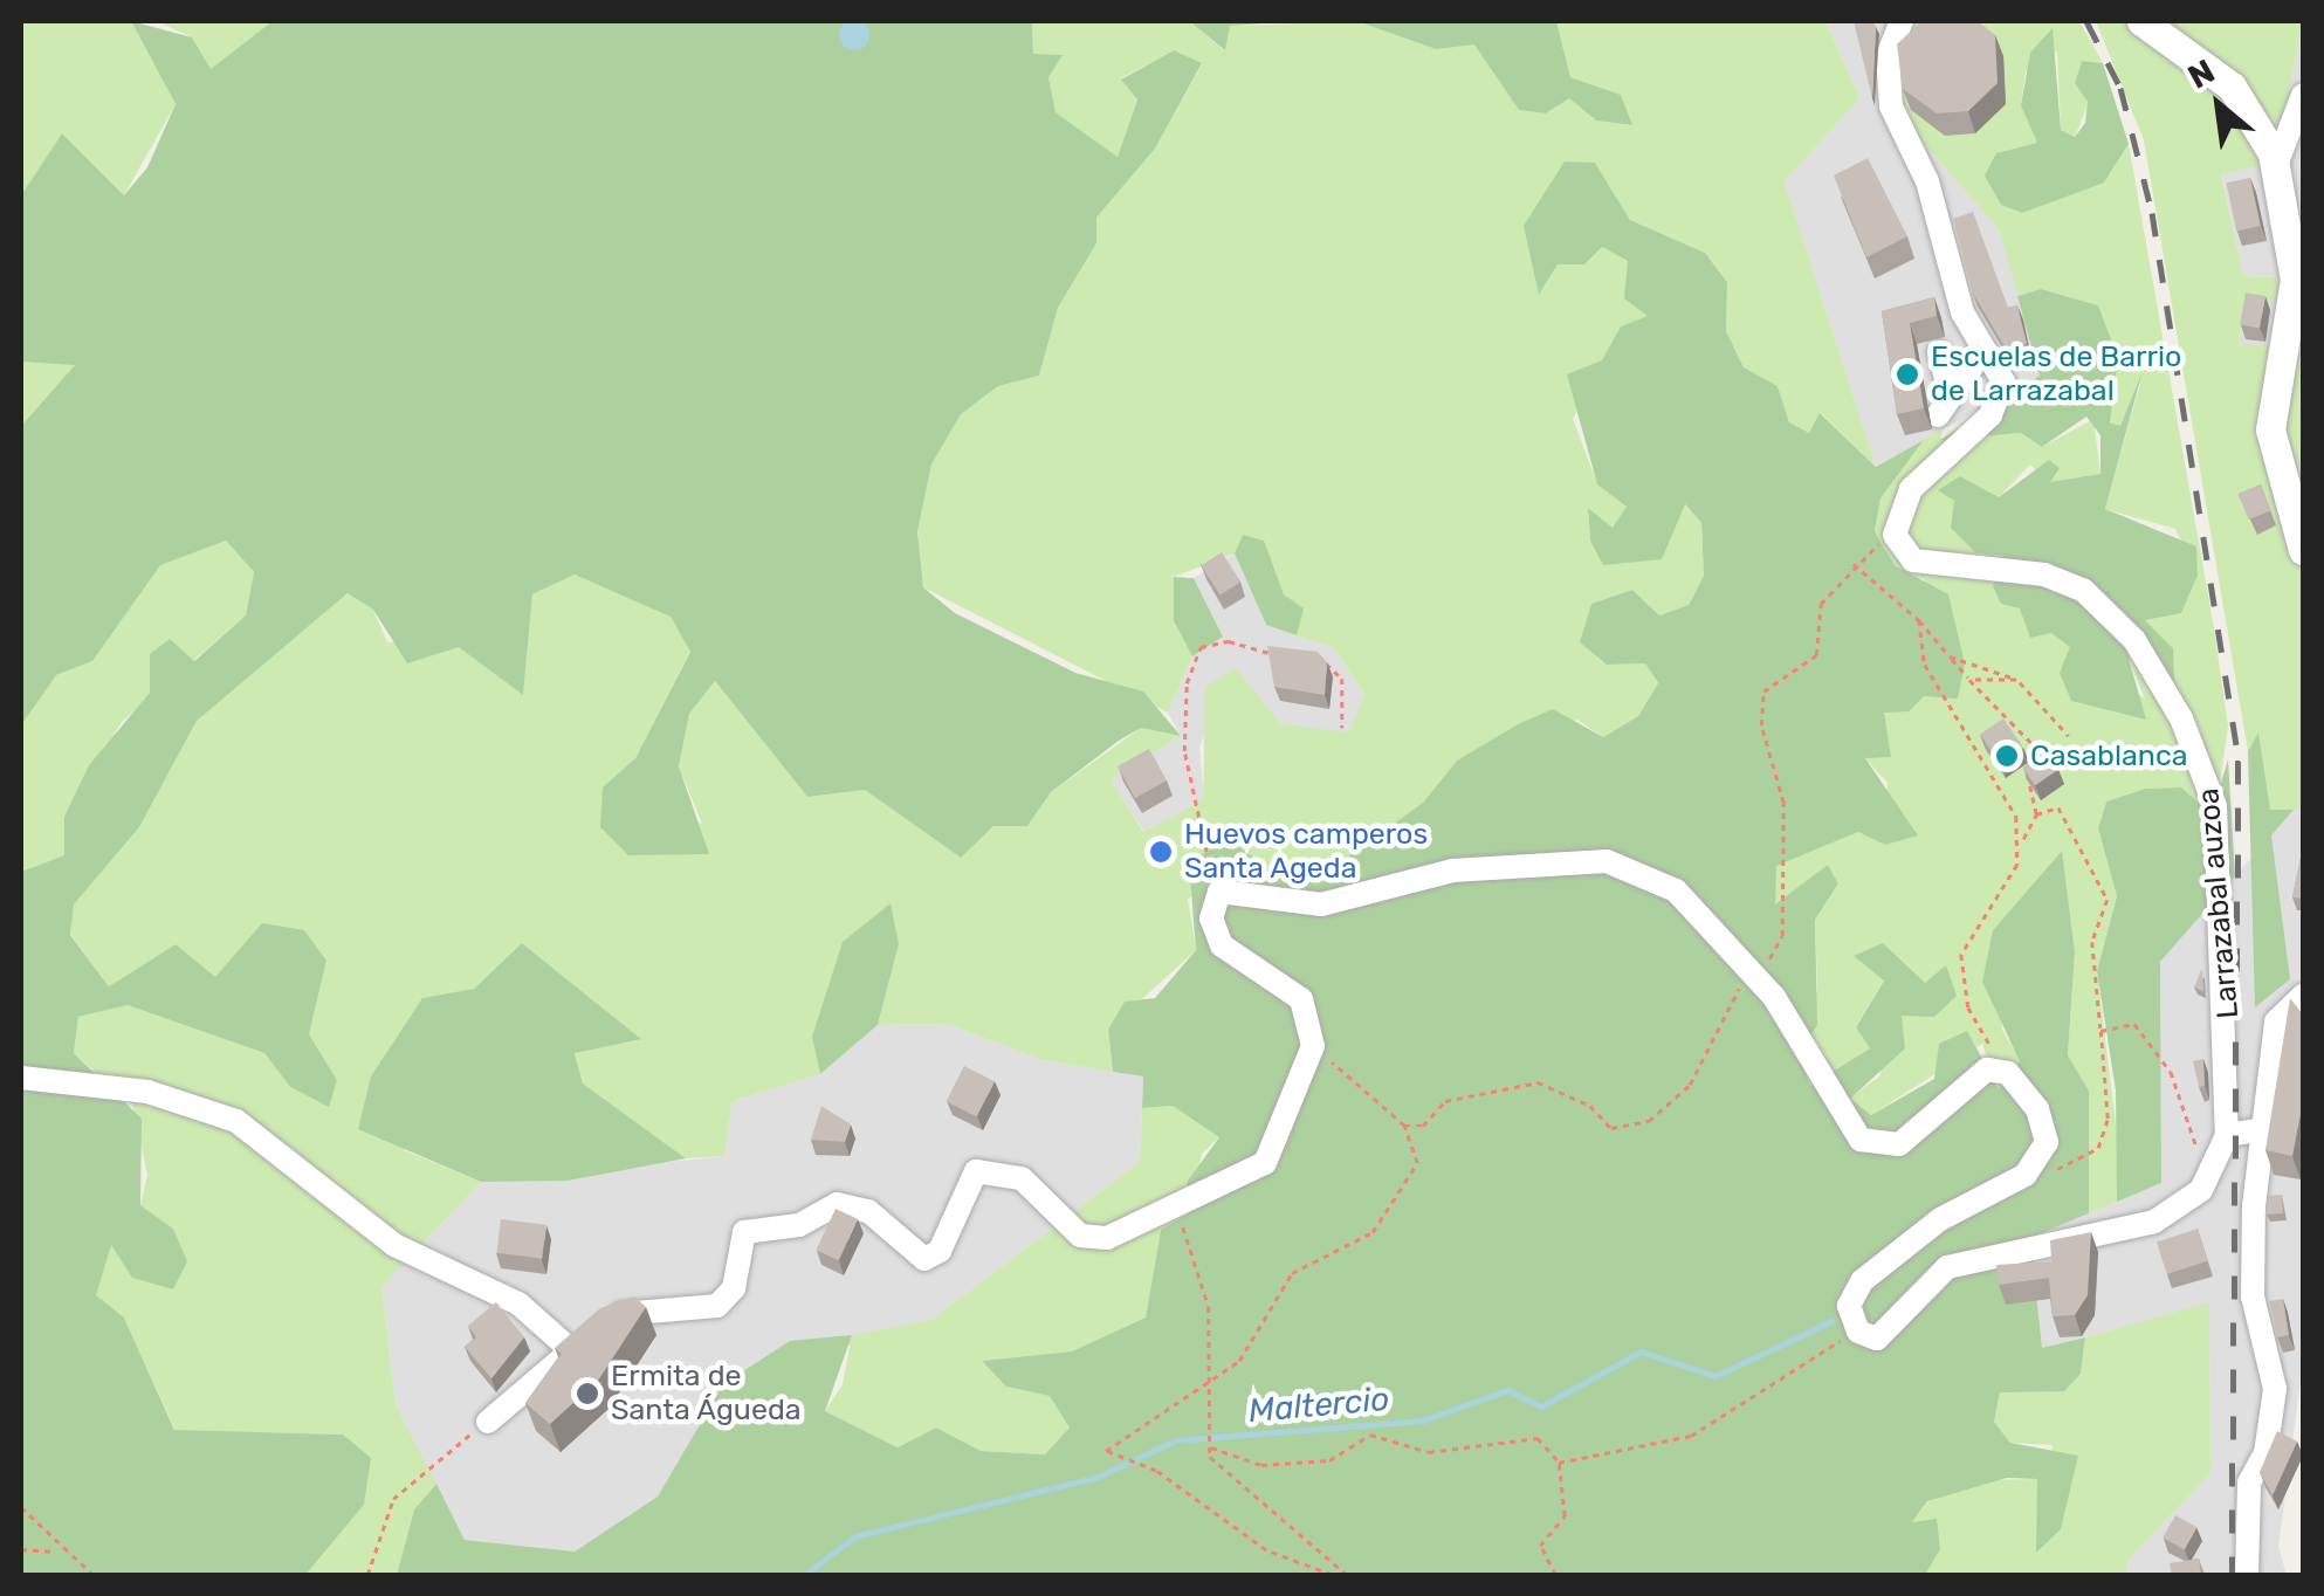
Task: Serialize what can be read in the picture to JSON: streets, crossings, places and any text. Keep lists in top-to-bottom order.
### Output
{
  "streets": {
    "street": ["Larrazabal auzoa"]
  },
  "water": ["Maltercio"],
  "places": [
    "Escuelas de Barrio de Larrazabal",
    "Casablanca",
    "Huevos camperos Santa Ageda",
    "Ermita de Santa Águeda"
  ],
  "north": "top left"
}
